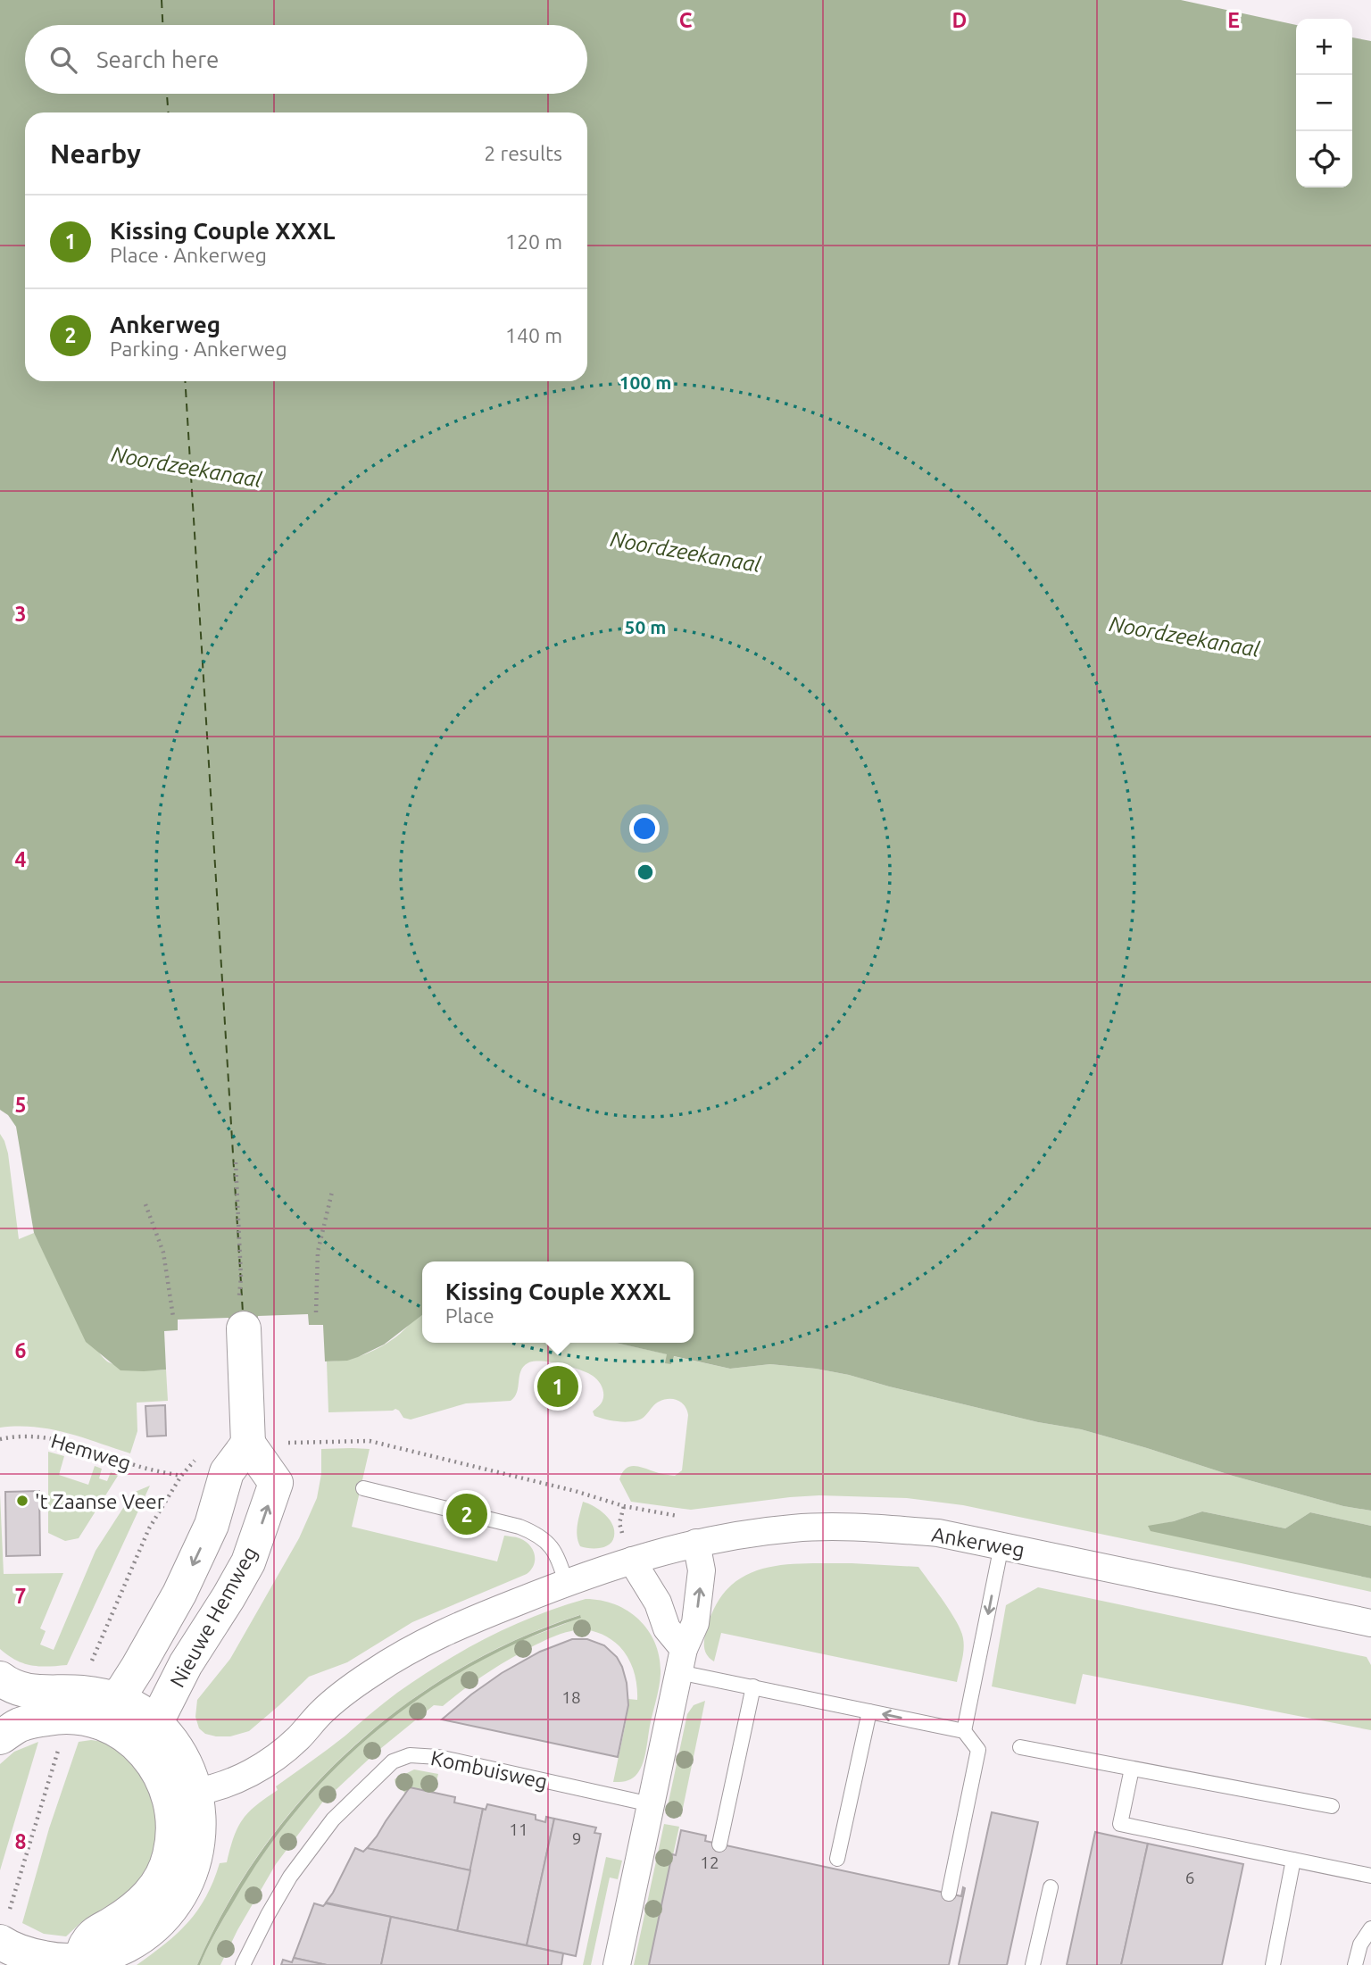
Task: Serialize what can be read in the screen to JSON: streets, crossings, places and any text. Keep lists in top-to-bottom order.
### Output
{
  "streets": {
    "main road": ["Nieuwe Hemweg"],
    "street": ["Ankerweg"],
    "lane": ["Kombuisweg"],
    "path": ["Hemweg"]
  },
  "water": ["Noordzeekanaal"],
  "places": ["'t Zaanse Veer"],
  "house_numbers": [
    "18",
    "11",
    "9",
    "12",
    "6"
  ],
  "page": {
    "map_buttons": ["+", "−"],
    "search": "Search here",
    "heading": ["Nearby", "2 results"],
    "list": [
      {
        "mark": "1",
        "name": "Kissing Couple XXXL",
        "note": "Place · Ankerweg",
        "value": "120 m"
      },
      {
        "mark": "2",
        "name": "Ankerweg",
        "note": "Parking · Ankerweg",
        "value": "140 m"
      }
    ],
    "popup": ["Kissing Couple XXXL", "Place"],
    "pins": ["1", "2"]
  },
  "grid": {
    "columns": ["C", "D", "E"],
    "rows": [
      "3",
      "4",
      "5",
      "6",
      "7",
      "8"
    ]
  },
  "rings": ["100 m", "50 m"]
}
